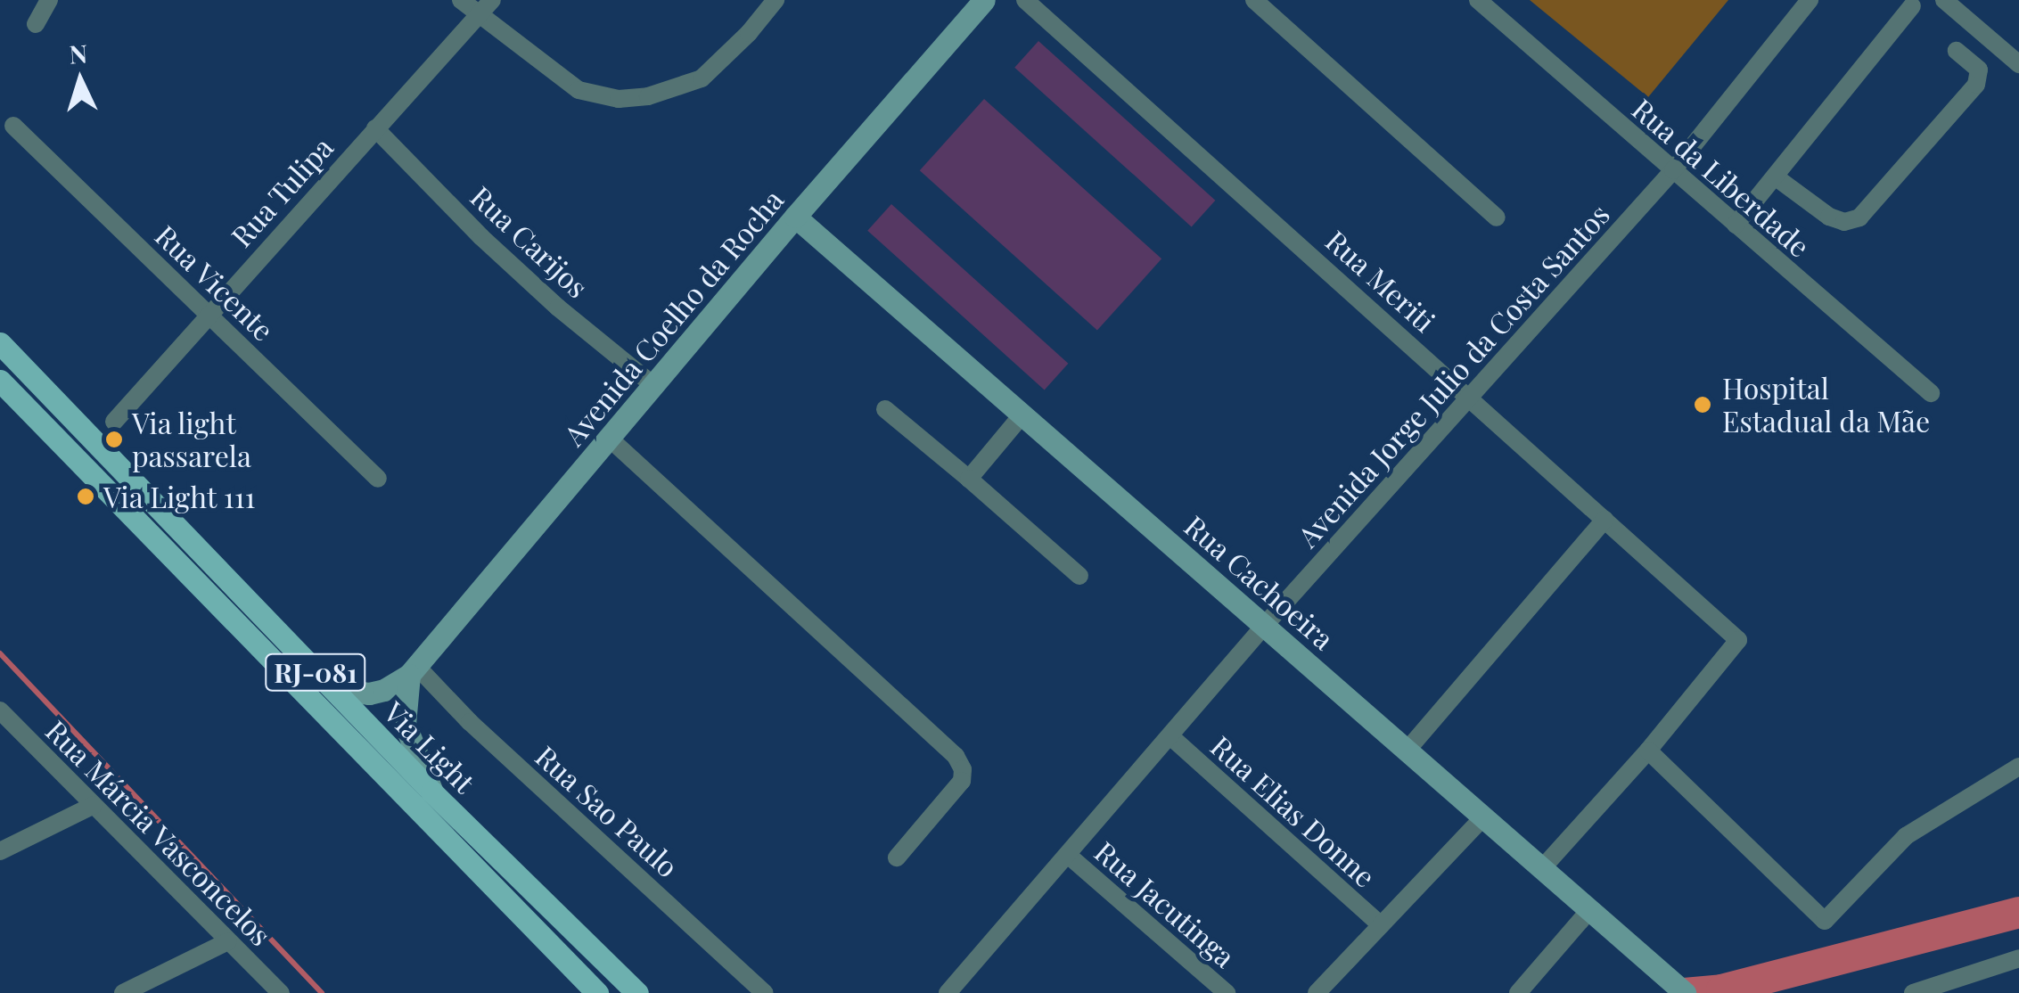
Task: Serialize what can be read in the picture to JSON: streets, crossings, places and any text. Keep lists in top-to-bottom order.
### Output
{
  "streets": {
    "main road": [
      "Avenida Coelho da Rocha",
      "Rua Cachoeira",
      "RJ-081",
      "Via Light"
    ],
    "street": [
      "Rua da Liberdade",
      "Rua Tulipa",
      "Rua Carijos",
      "Rua Meriti",
      "Rua Vicente",
      "Avenida Jorge Julio da Costa Santos",
      "Rua Sao Paulo",
      "Rua Elias Donne",
      "Rua Márcia Vasconcelos",
      "Rua Jacutinga"
    ]
  },
  "crossings": [
    ["Rua da Liberdade", "Avenida Jorge Julio da Costa Santos"],
    ["Rua Tulipa", "Rua Carijos"],
    ["Rua Tulipa", "Rua Vicente"],
    ["Rua Carijos", "Avenida Coelho da Rocha"],
    ["Rua Meriti", "Avenida Jorge Julio da Costa Santos"],
    ["Avenida Coelho da Rocha", "Rua Cachoeira"],
    ["Avenida Coelho da Rocha", "Via Light"],
    ["Avenida Coelho da Rocha", "Rua Sao Paulo"],
    ["Avenida Jorge Julio da Costa Santos", "Rua Cachoeira"],
    ["Avenida Jorge Julio da Costa Santos", "Rua Elias Donne"],
    ["Avenida Jorge Julio da Costa Santos", "Rua Jacutinga"]
  ],
  "places": ["Hospital Estadual da Mãe", "Via light passarela", "Via Light 111"],
  "north": "top"
}
